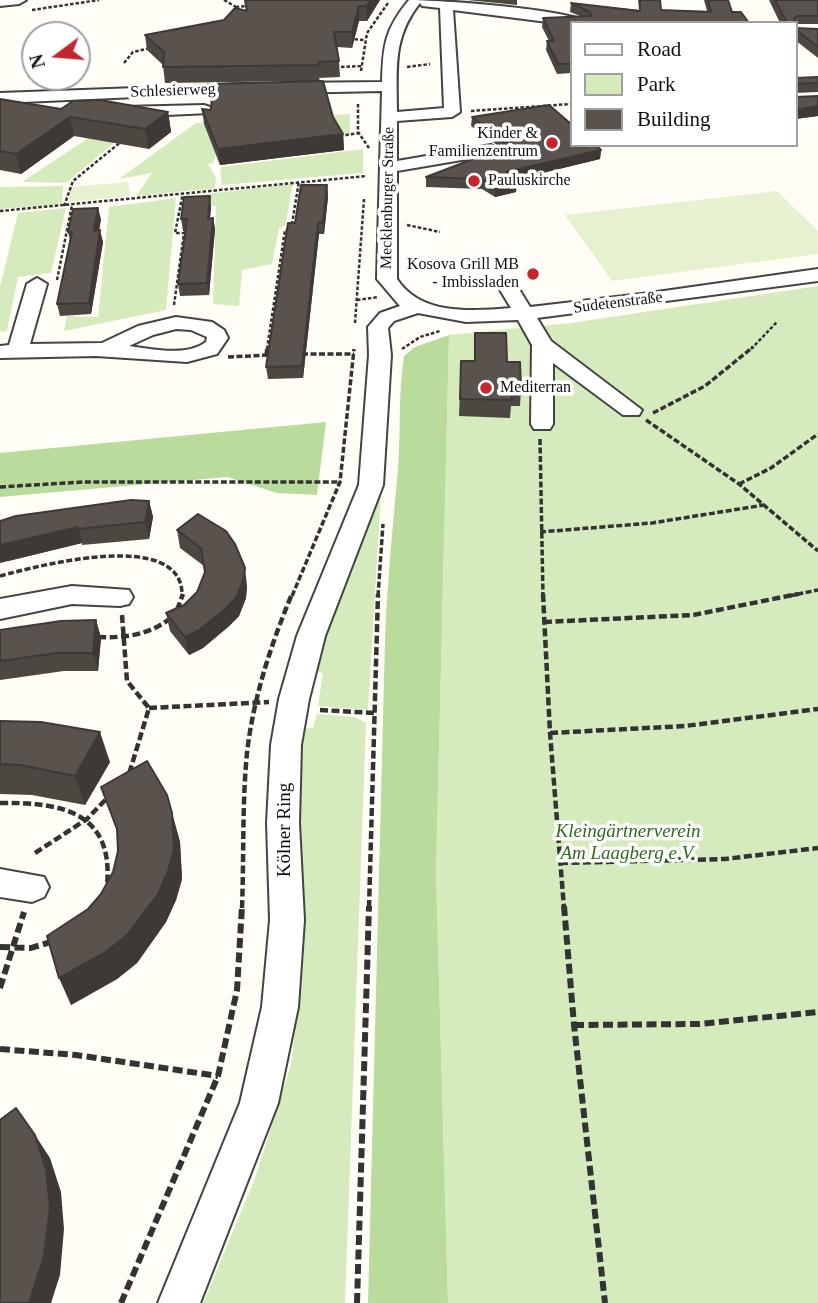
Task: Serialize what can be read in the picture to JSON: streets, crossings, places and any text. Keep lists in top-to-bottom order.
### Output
{
  "streets": {
    "street": [
      "Schlesierweg",
      "Mecklenburger Straße",
      "Sudetenstraße",
      "Kölner Ring"
    ]
  },
  "crossings": [
    ["Schlesierweg", "Mecklenburger Straße"],
    ["Mecklenburger Straße", "Sudetenstraße"]
  ],
  "parks": ["Kleingärtnerverein Am Laagberg e.V."],
  "places": [
    "Kinder & Familienzentrum",
    "Pauluskirche",
    "Kosova Grill MB - Imbissladen",
    "Mediterran"
  ],
  "legend": ["Road", "Park", "Building"],
  "north": "left"
}
